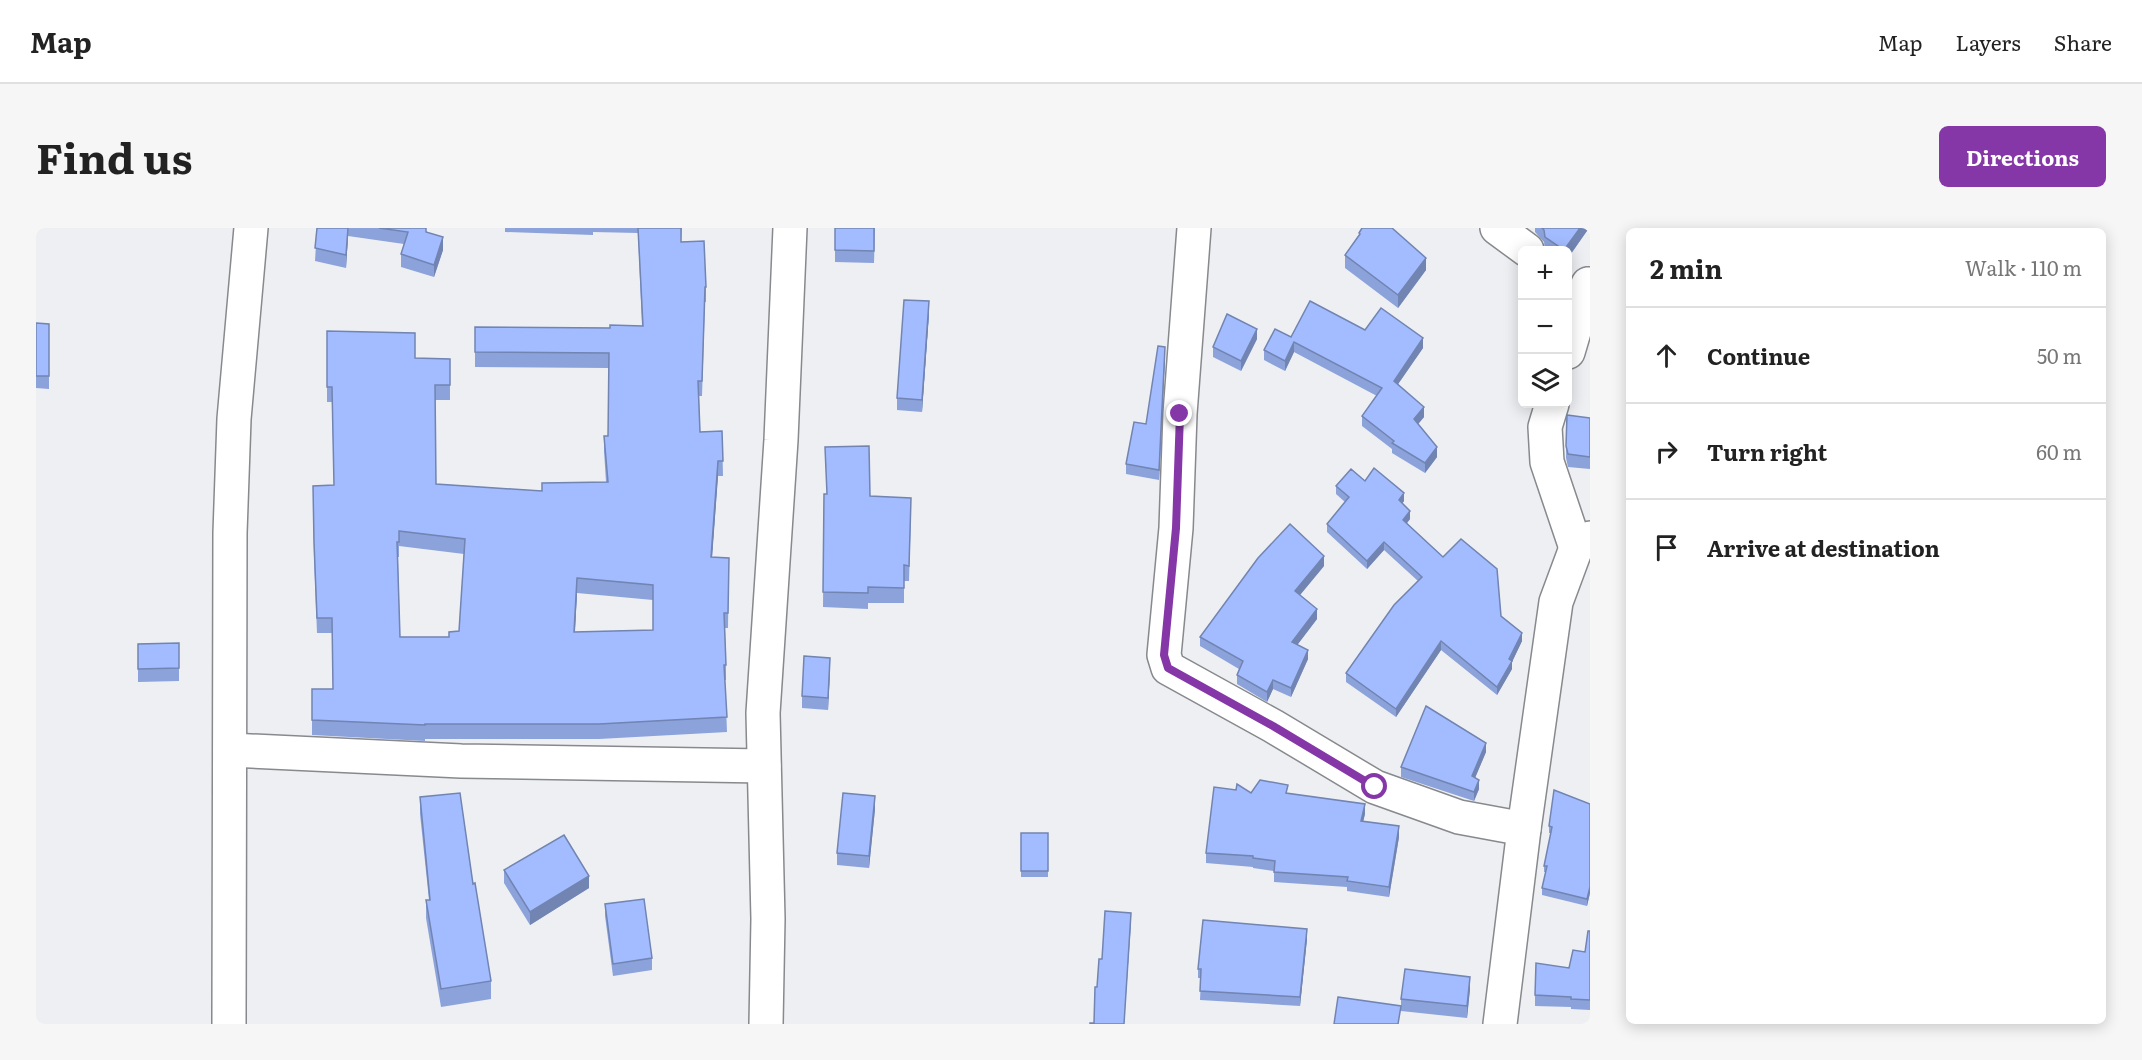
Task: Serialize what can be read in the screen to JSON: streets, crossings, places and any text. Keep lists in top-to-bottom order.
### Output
{
  "page": {
    "header": "Map",
    "nav": ["Map", "Layers", "Share"],
    "title": "Find us",
    "buttons": "Directions",
    "heading": ["2 min", "Walk · 110 m"],
    "map_buttons": ["+", "−"],
    "list": [
      ["Continue", "50 m"],
      ["Turn right", "60 m"],
      "Arrive at destination"
    ]
  }
}
